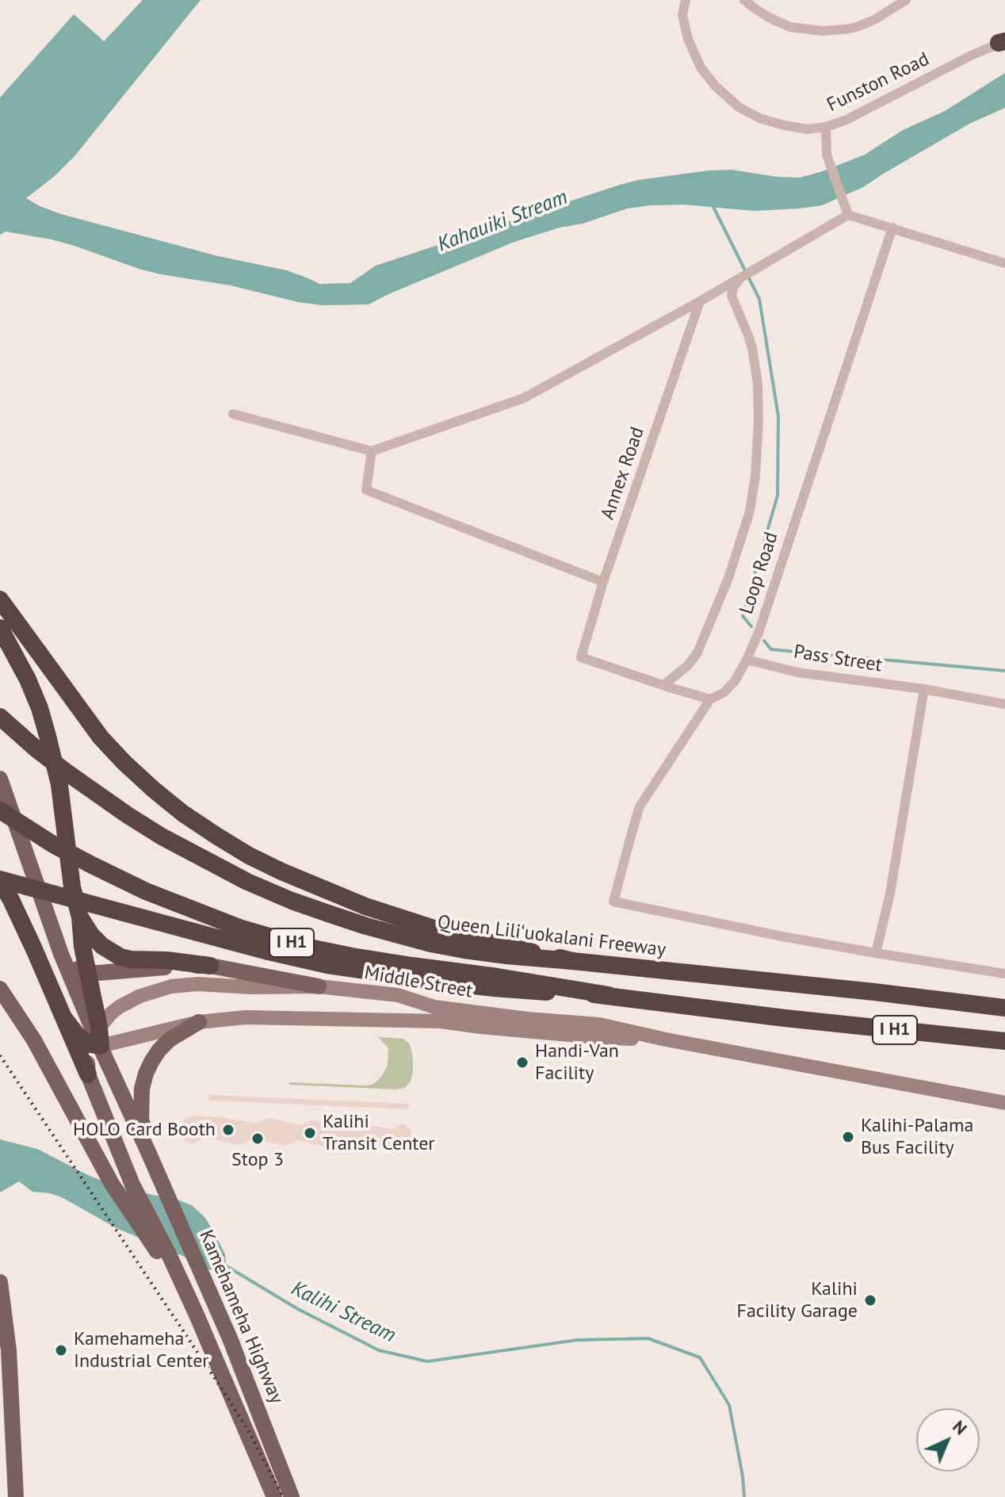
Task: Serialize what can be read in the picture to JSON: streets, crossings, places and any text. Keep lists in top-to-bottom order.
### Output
{
  "streets": {
    "highway": ["Queen Liliʻuokalani Freeway", "I H1"],
    "main road": ["Middle Street", "Kamehameha Highway"],
    "street": [
      "Funston Road",
      "Annex Road",
      "Loop Road",
      "Pass Street"
    ]
  },
  "crossings": [
    ["Loop Road", "Pass Street"]
  ],
  "water": ["Kahauiki Stream", "Kalihi Stream"],
  "places": [
    "Handi-Van Facility",
    "HOLO Card Booth",
    "Kalihi Transit Center",
    "Kalihi-Palama Bus Facility",
    "Stop 3",
    "Kalihi Facility Garage",
    "Kamehameha Industrial Center"
  ],
  "north": "top right"
}
